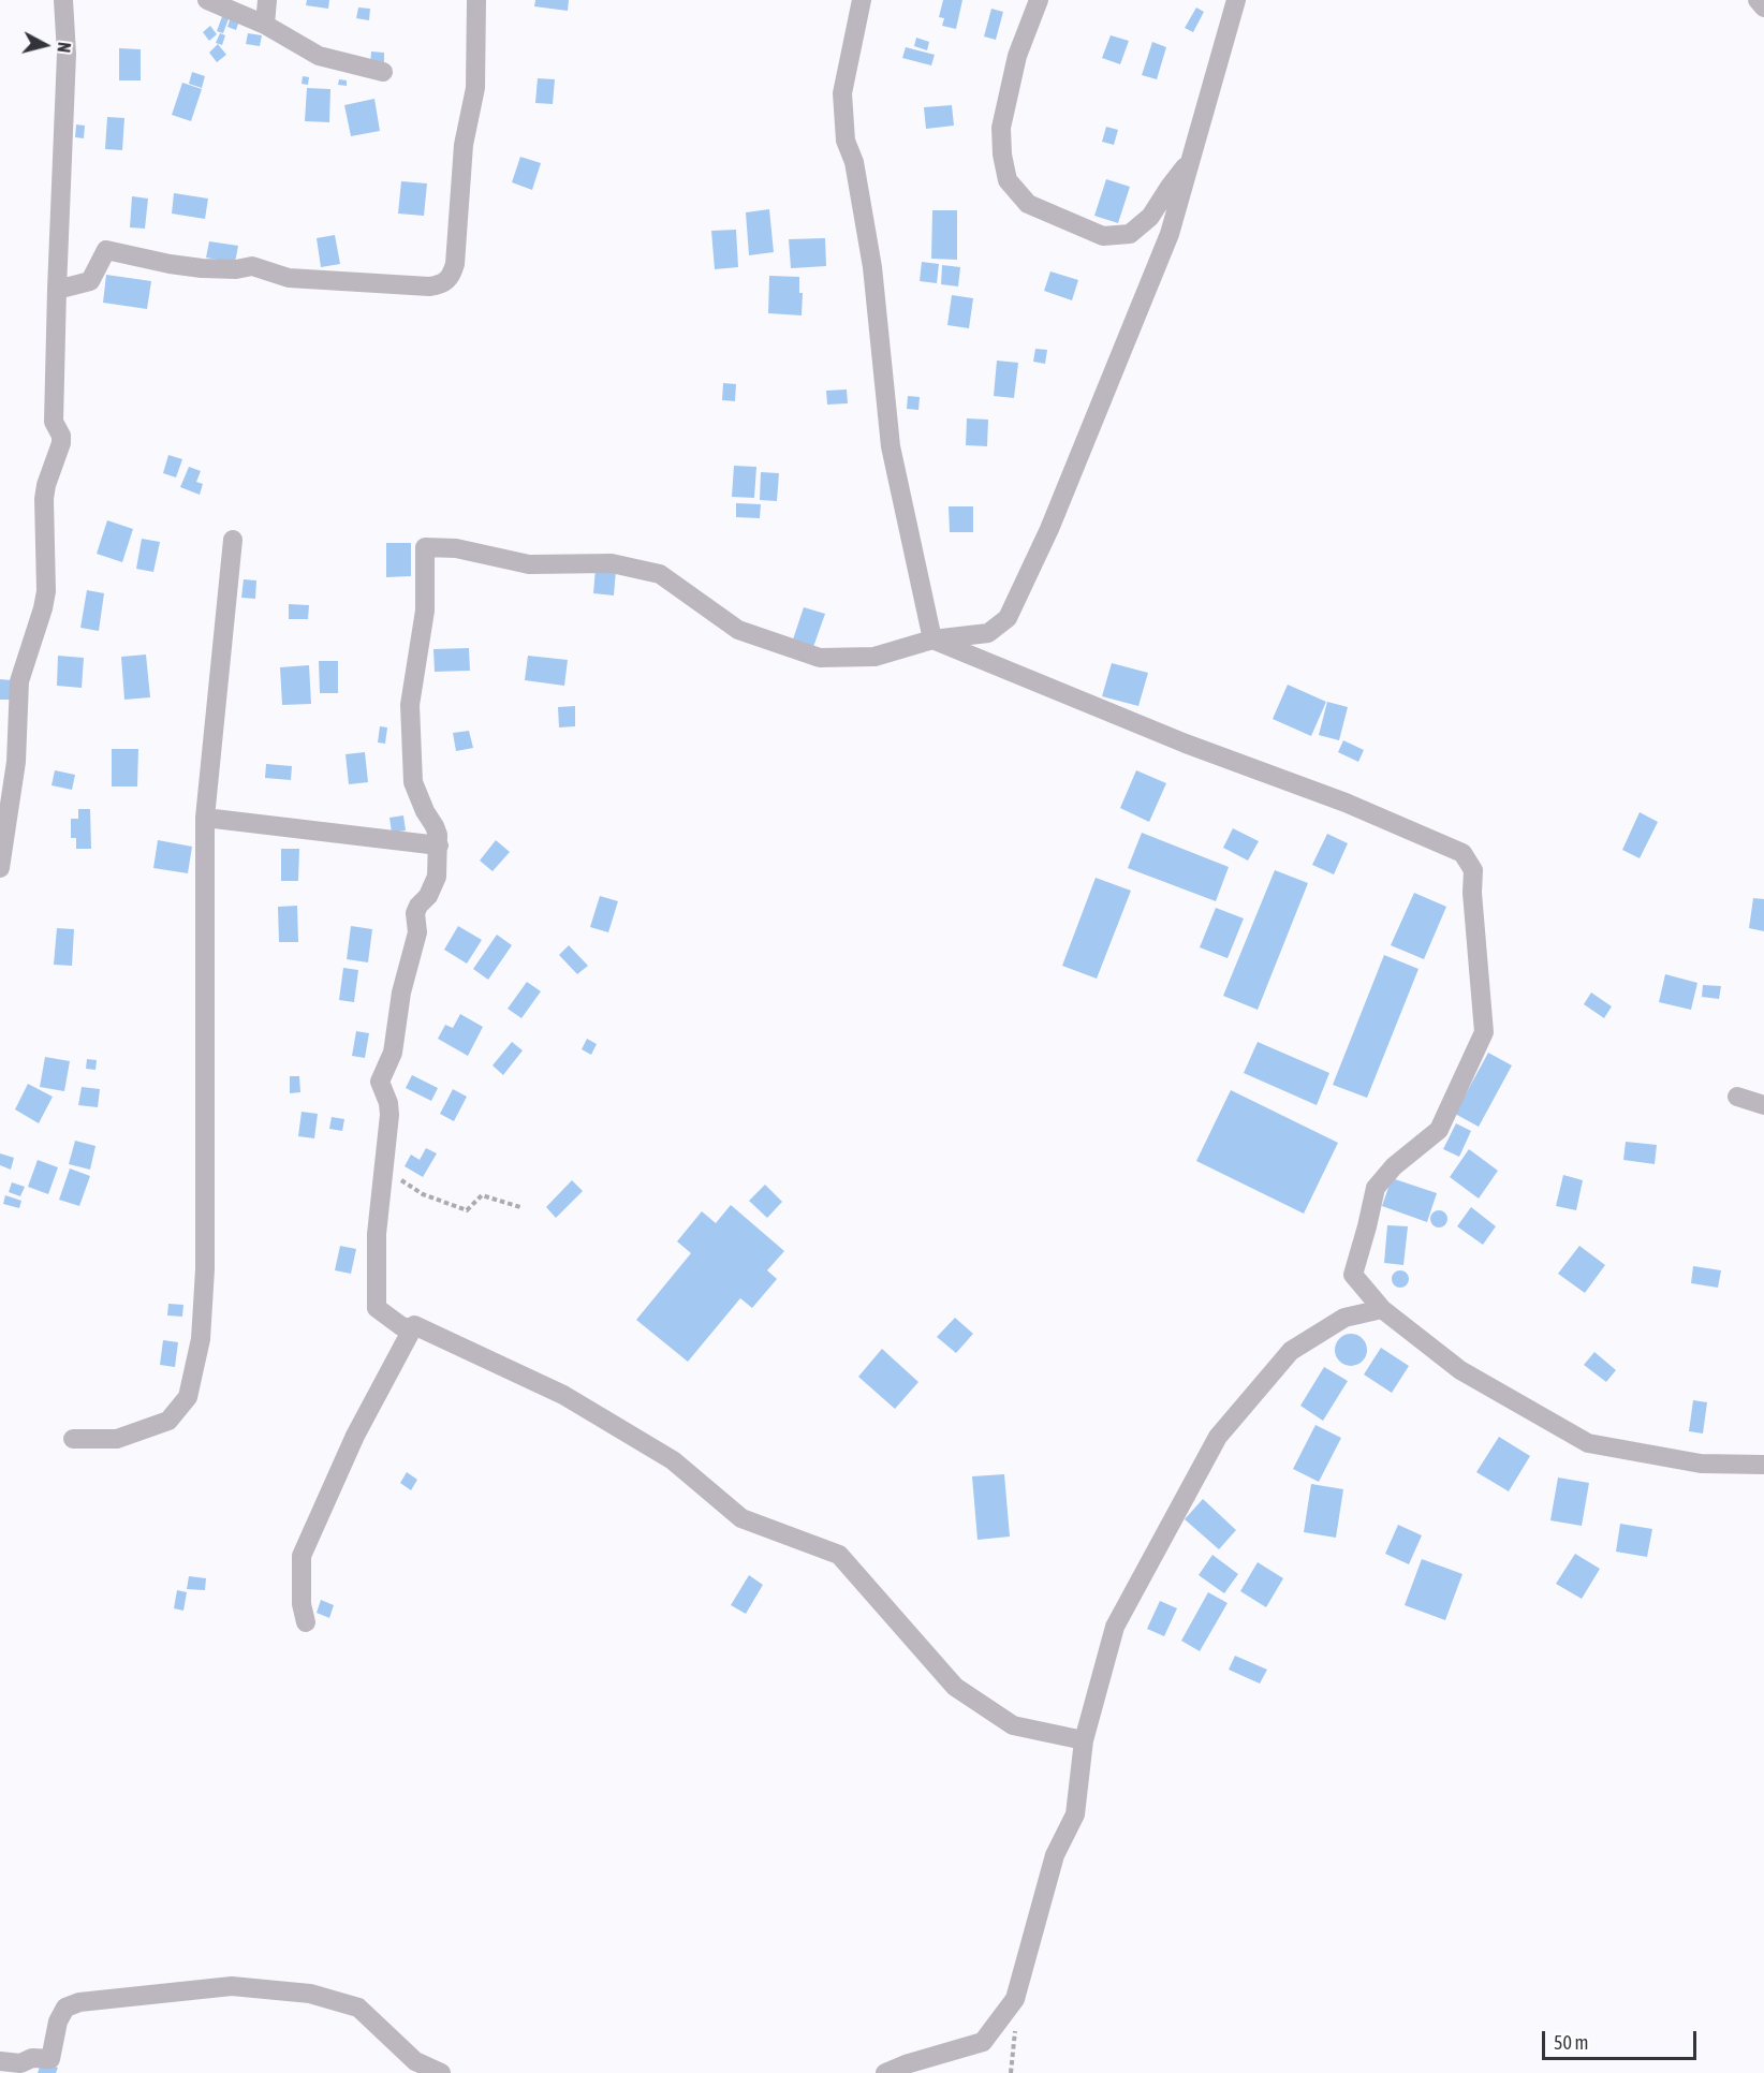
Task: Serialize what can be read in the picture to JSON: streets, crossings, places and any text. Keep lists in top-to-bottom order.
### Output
{
  "scale_bar": "50 m",
  "north": "right"
}
